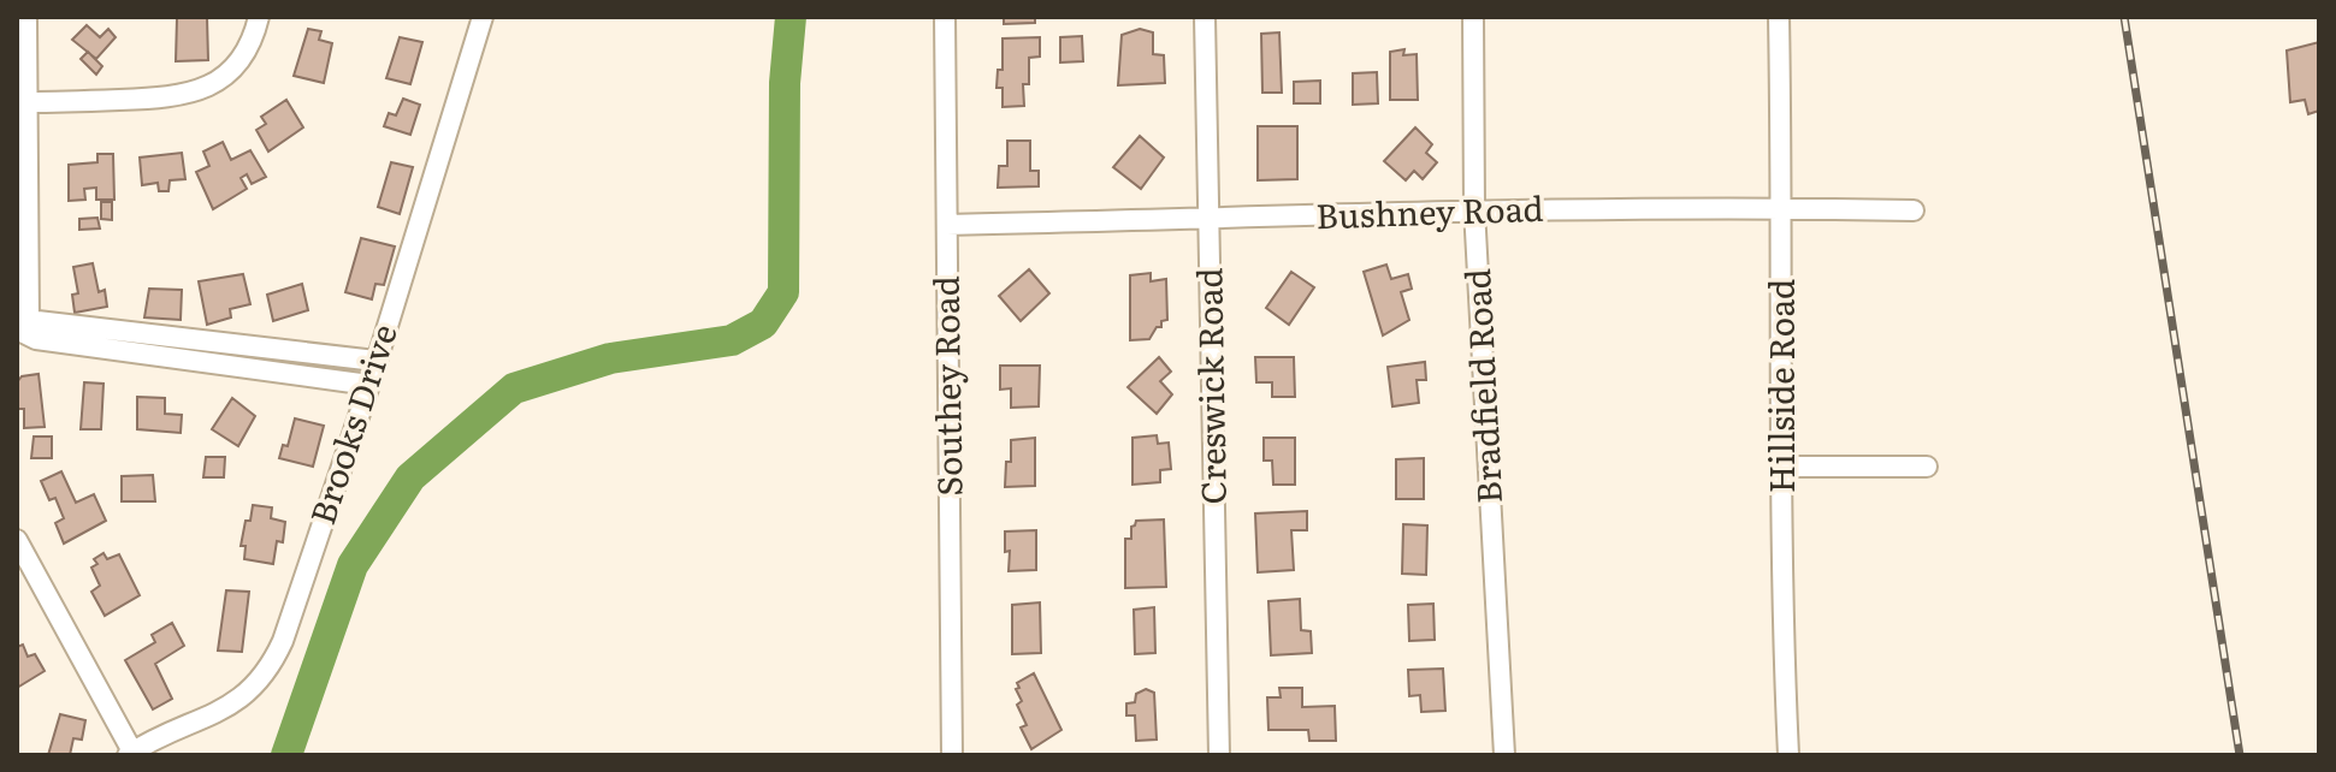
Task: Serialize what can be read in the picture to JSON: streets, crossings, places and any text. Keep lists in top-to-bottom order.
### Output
{
  "streets": {
    "street": [
      "Bushney Road",
      "Southey Road",
      "Creswick Road",
      "Bradfield Road",
      "Hillside Road",
      "Brooks Drive"
    ]
  },
  "crossings": [
    ["Bushney Road", "Southey Road"],
    ["Bushney Road", "Creswick Road"],
    ["Bushney Road", "Bradfield Road"],
    ["Bushney Road", "Hillside Road"]
  ]
}
